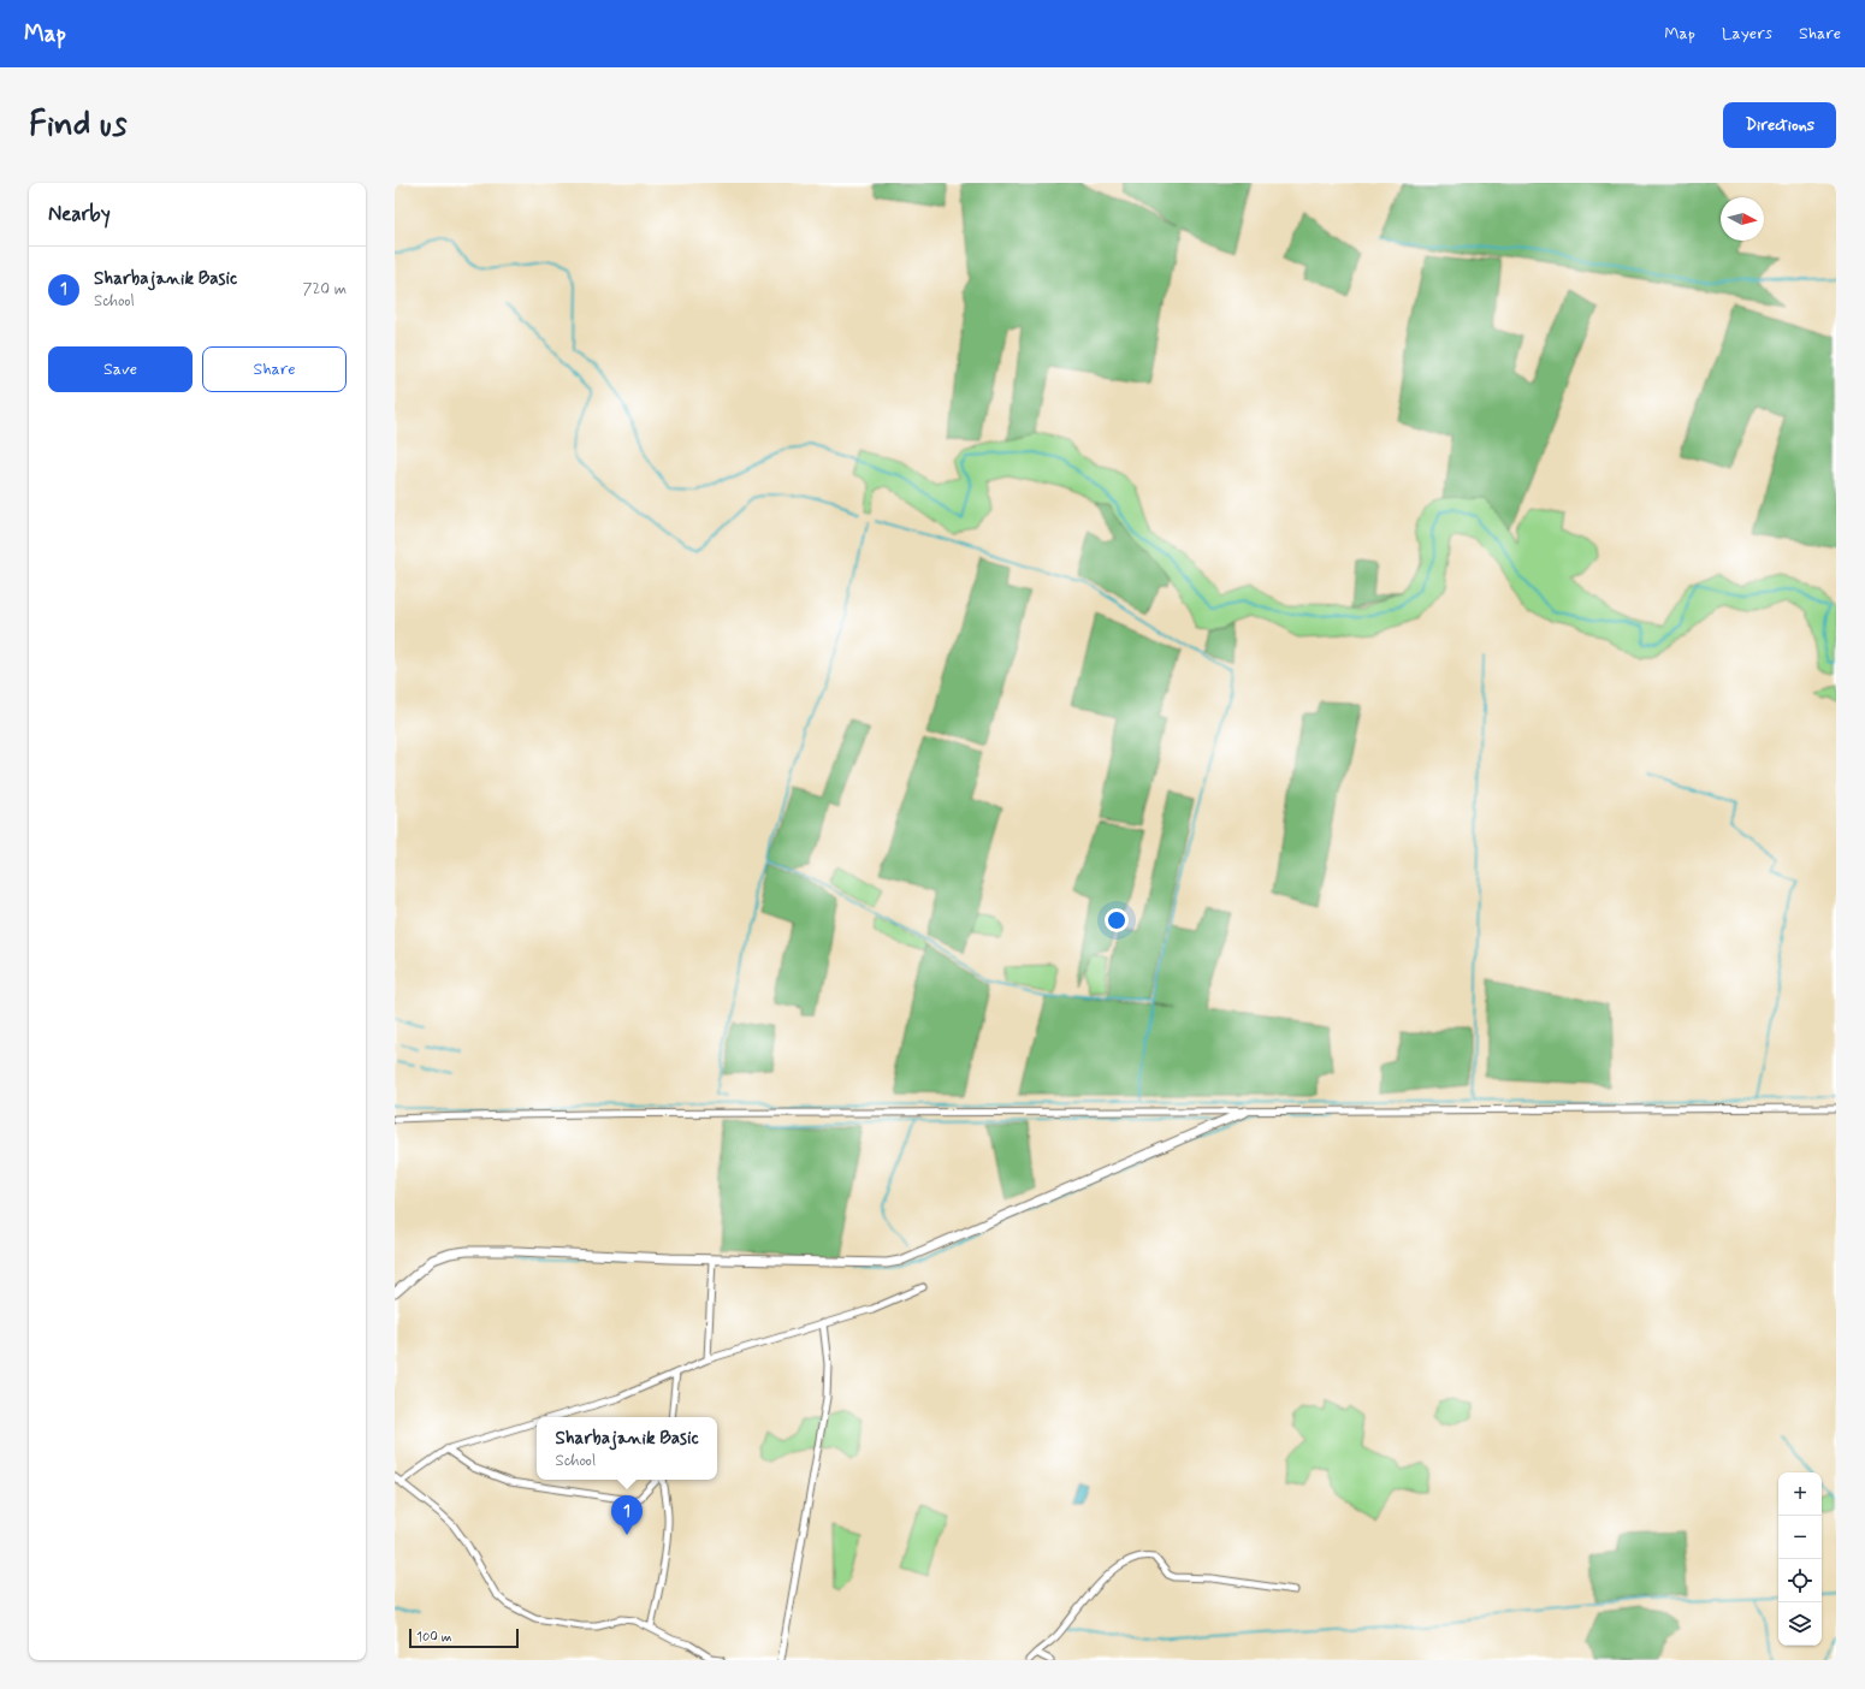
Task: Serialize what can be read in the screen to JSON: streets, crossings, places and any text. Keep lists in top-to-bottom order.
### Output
{
  "scale_bar": "100 m",
  "north": "right",
  "page": {
    "header": "Map",
    "nav": ["Map", "Layers", "Share"],
    "buttons": [
      "Directions",
      ["Save", "Share"]
    ],
    "title": "Find us",
    "heading": "Nearby",
    "list": [
      {
        "mark": "1",
        "name": "Sharbajanik Basic",
        "note": "School",
        "value": "720 m"
      }
    ],
    "popup": ["Sharbajanik Basic", "School"],
    "map_buttons": ["+", "−"],
    "pins": "1",
    "scale": "100 m"
  }
}
